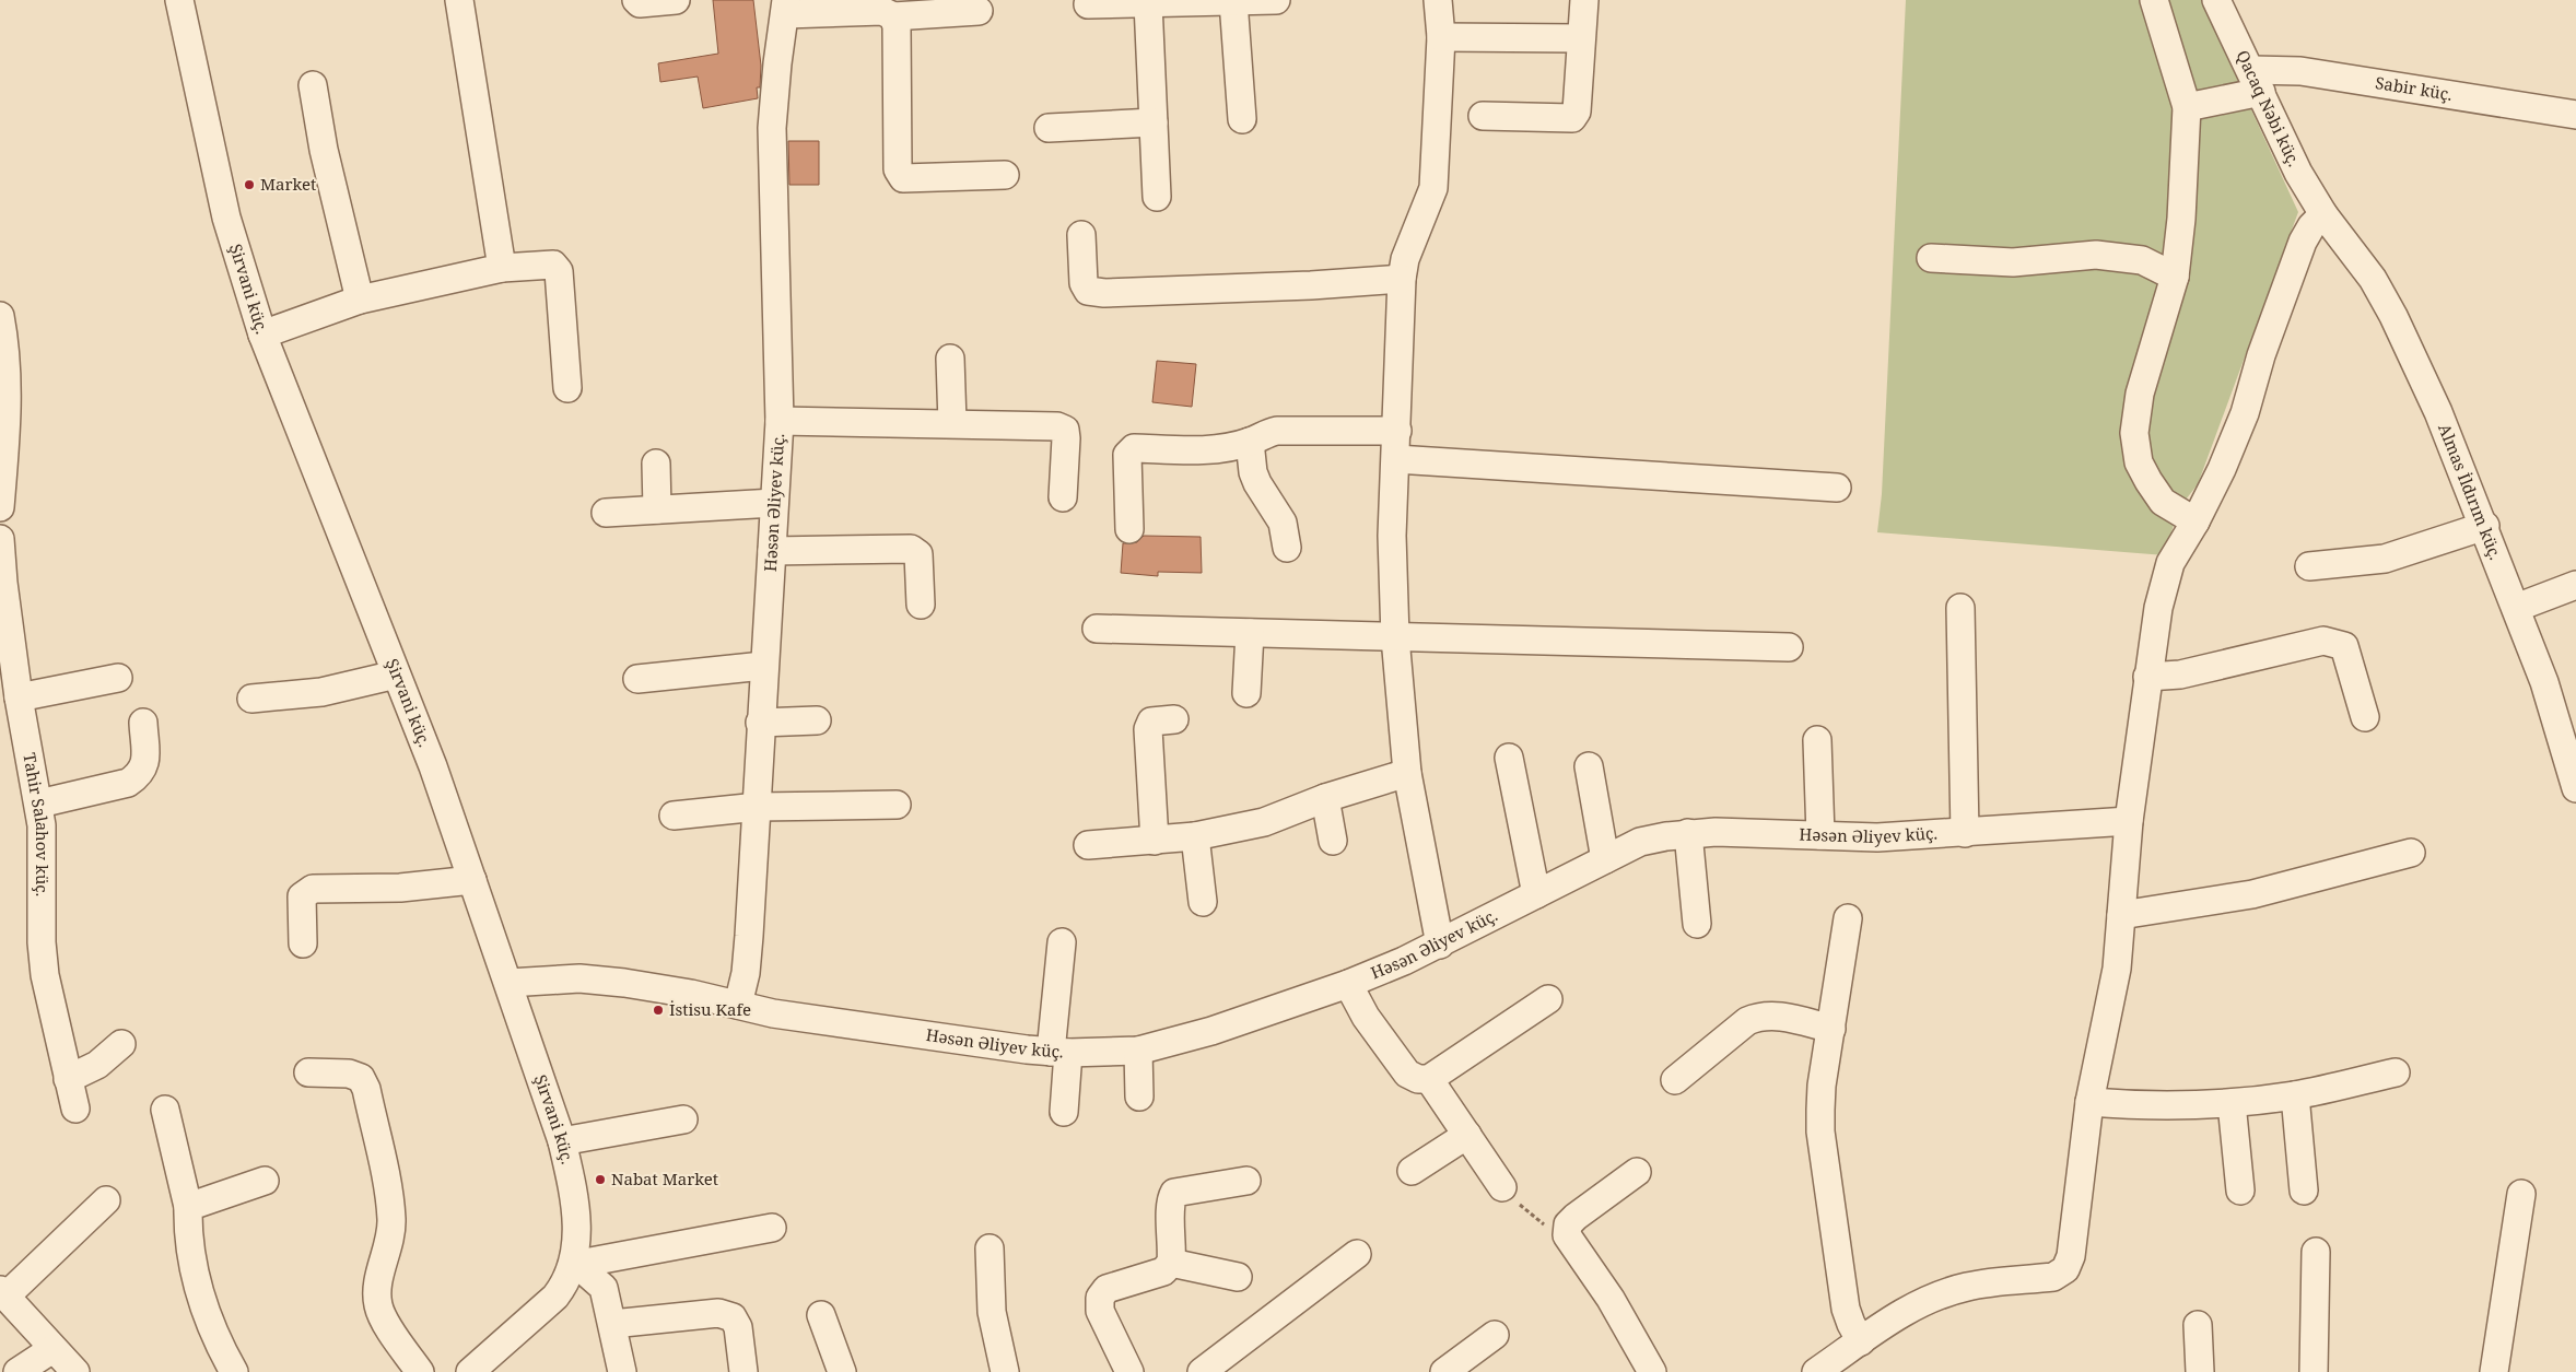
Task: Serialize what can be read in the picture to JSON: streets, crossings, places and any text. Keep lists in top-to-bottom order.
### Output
{
  "streets": {
    "street": [
      "Sabir küç.",
      "Qacaq Nəbi küç.",
      "Şirvani küç.",
      "Almas İldırım küç.",
      "Həsən Əliyev küç.",
      "Tahir Salahov küç."
    ]
  },
  "crossings": [
    ["Sabir küç.", "Qacaq Nəbi küç."],
    ["Qacaq Nəbi küç.", "Almas İldırım küç."],
    ["Şirvani küç.", "Həsən Əliyev küç."]
  ],
  "places": ["Market", "İstisu Kafe", "Nabat Market"]
}
